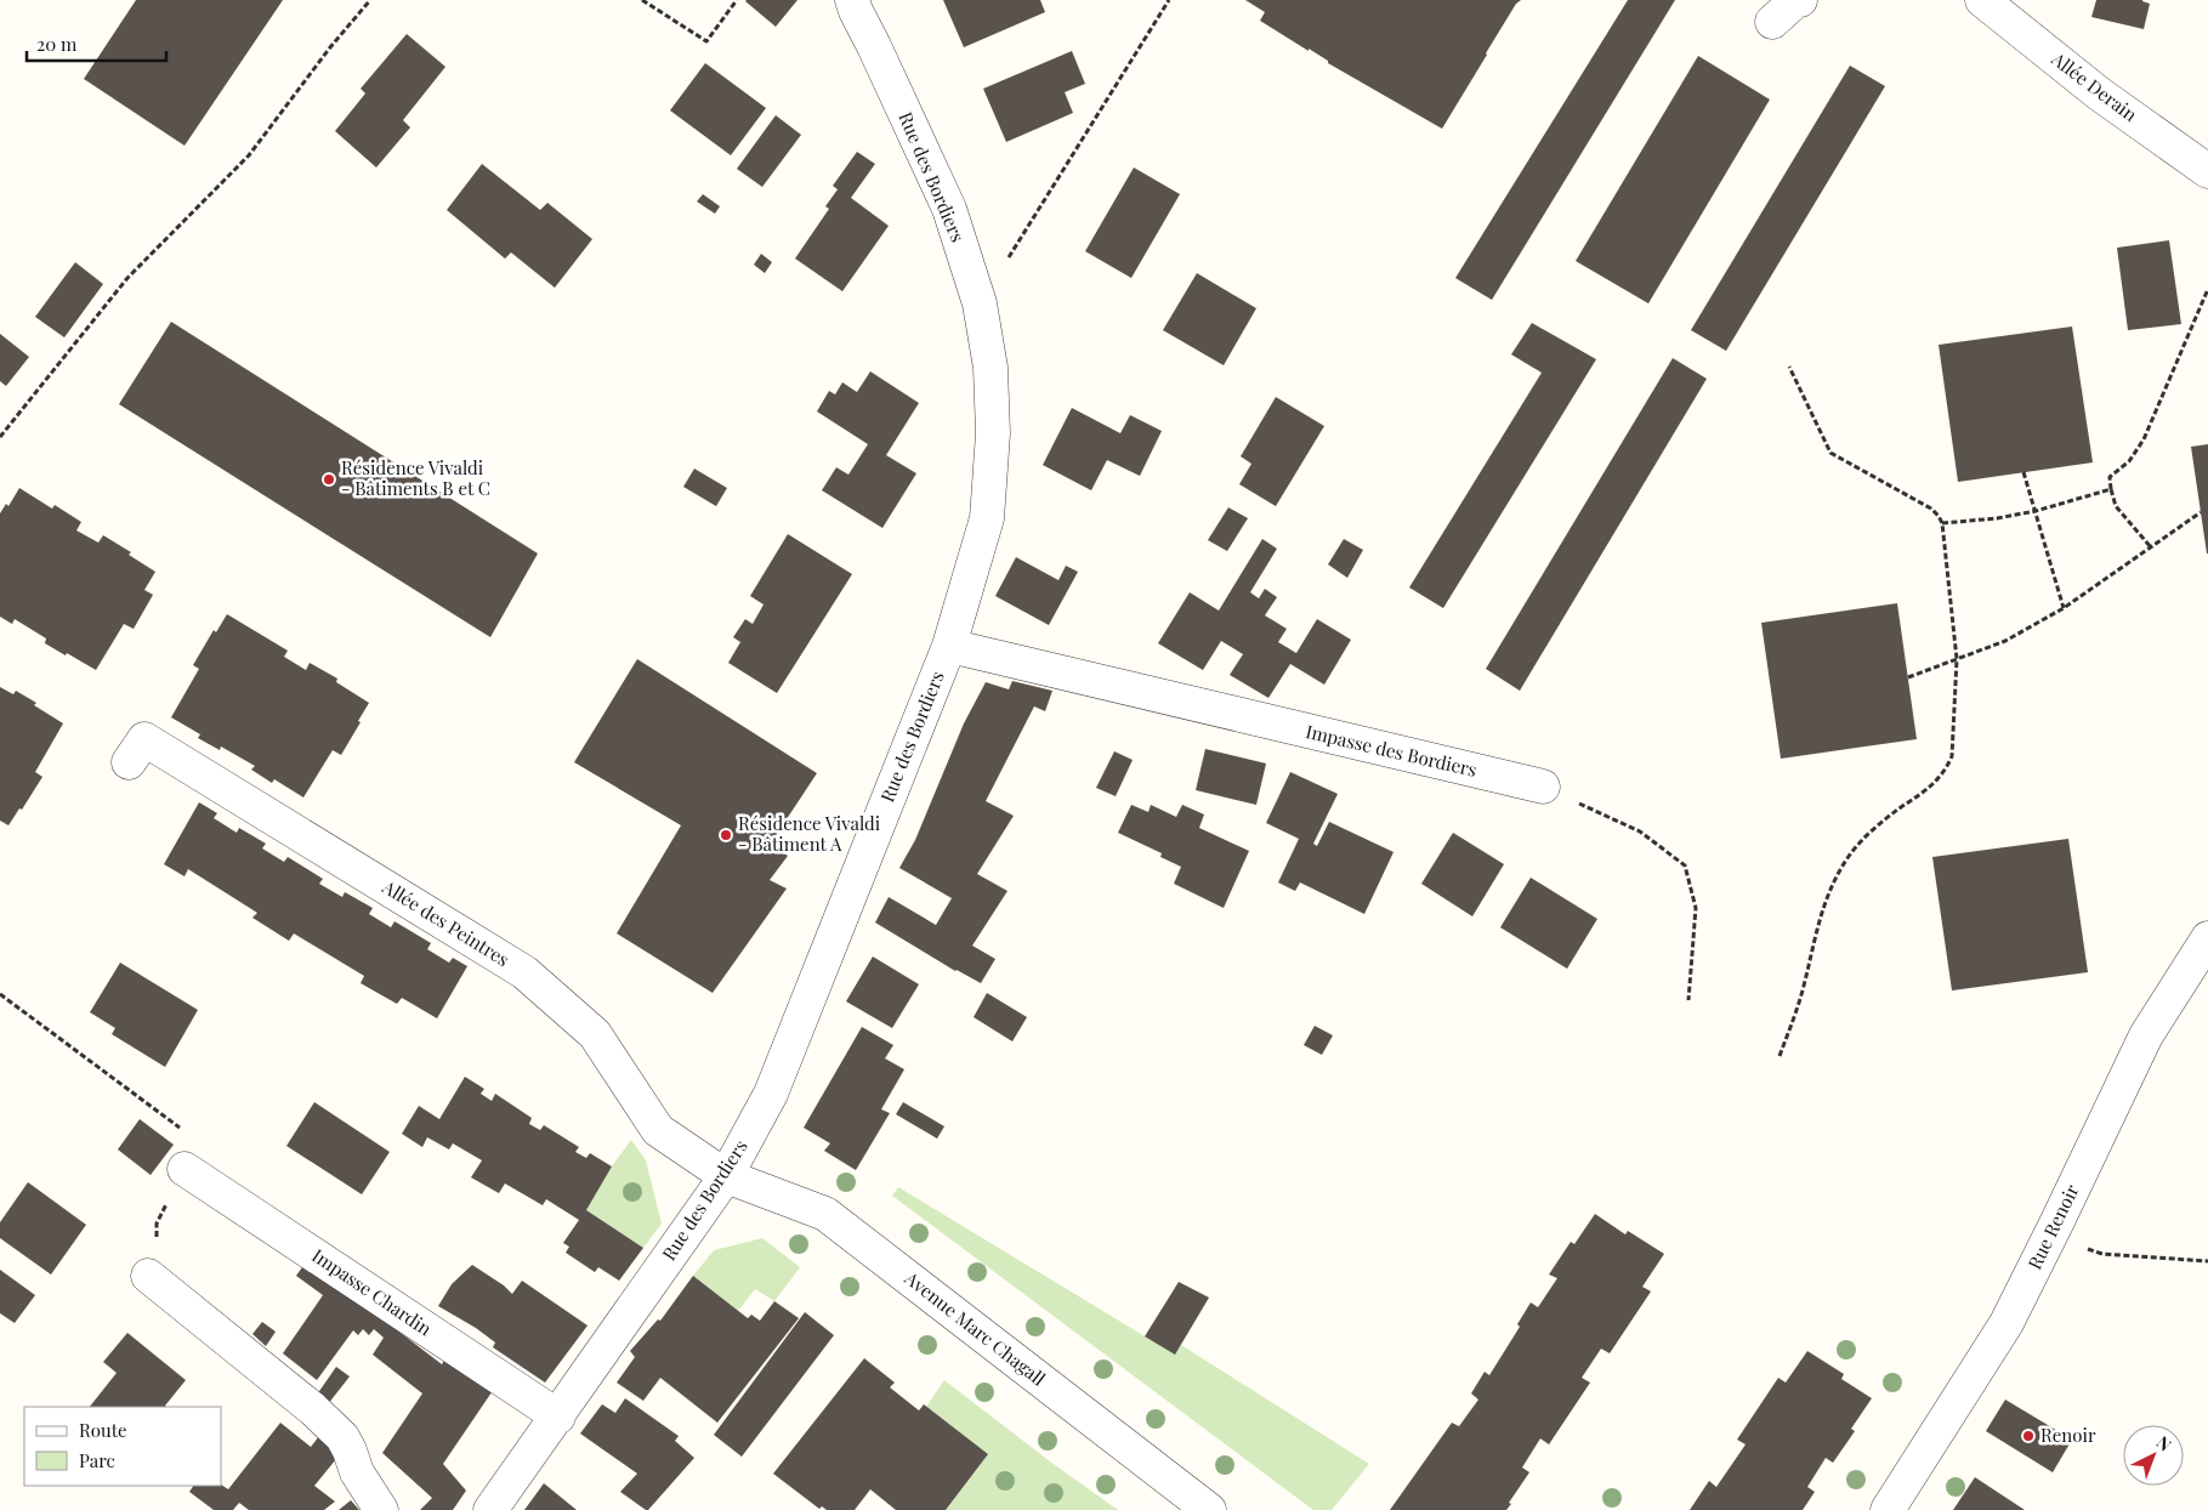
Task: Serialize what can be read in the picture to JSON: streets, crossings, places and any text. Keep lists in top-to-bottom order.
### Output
{
  "streets": {
    "street": [
      "Allée Derain",
      "Rue des Bordiers",
      "Impasse des Bordiers",
      "Allée des Peintres",
      "Rue Renoir",
      "Impasse Chardin",
      "Avenue Marc Chagall"
    ]
  },
  "crossings": [
    ["Rue des Bordiers", "Impasse des Bordiers"],
    ["Rue des Bordiers", "Allée des Peintres"],
    ["Rue des Bordiers", "Impasse Chardin"],
    ["Rue des Bordiers", "Avenue Marc Chagall"],
    ["Allée des Peintres", "Avenue Marc Chagall"]
  ],
  "places": ["Résidence Vivaldi - Bâtiments B et C", "Résidence Vivaldi - Bâtiment A", "Renoir"],
  "legend": ["Route", "Parc"],
  "scale_bar": "20 m",
  "north": "top right"
}
